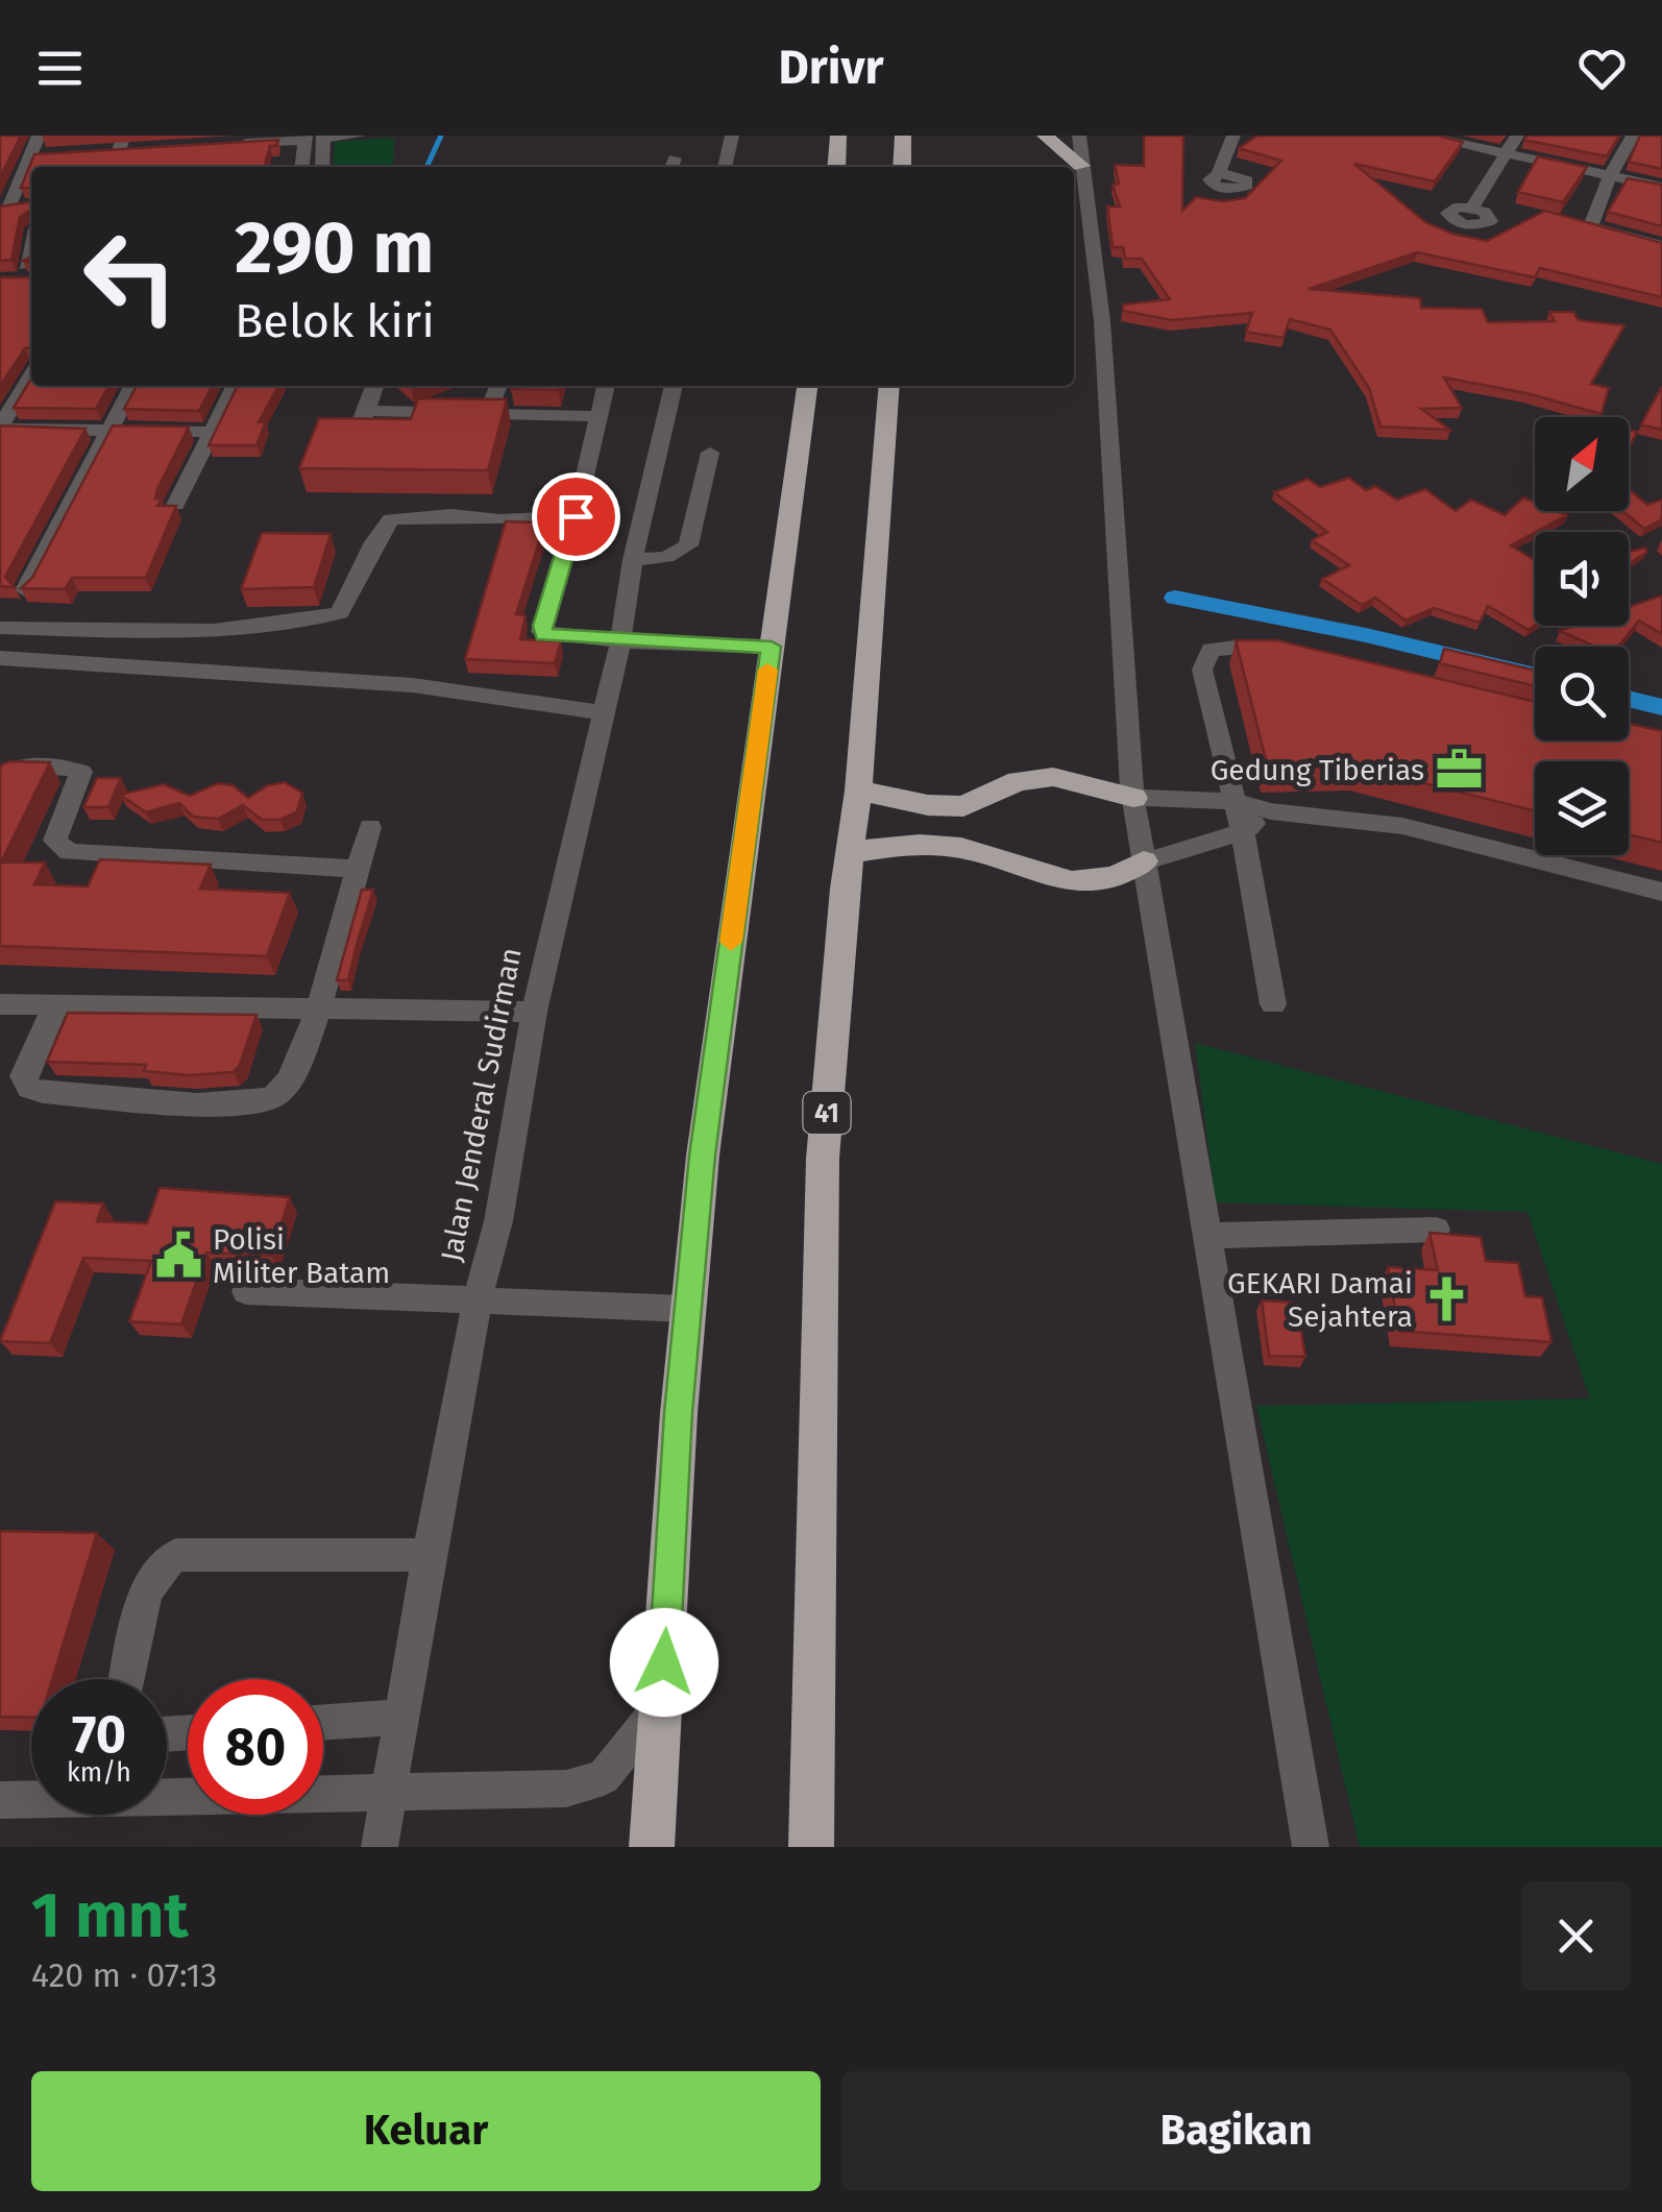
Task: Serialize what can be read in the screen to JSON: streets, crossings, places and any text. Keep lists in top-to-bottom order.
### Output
{
  "streets": {
    "highway": ["41"],
    "street": ["Jalan Jenderal Sudirman"]
  },
  "places": {
    "office": ["Gedung Tiberias"],
    "public building": ["Polisi Militer Batam"],
    "church": ["GEKARI Damai Sejahtera"]
  },
  "north": "top right",
  "page": {
    "header": "Drivr",
    "turn": ["290 m", "Belok kiri"],
    "speed": "70 km/h",
    "limit": "80",
    "heading": ["1 mnt", "420 m · 07:13"],
    "buttons": ["Keluar", "Bagikan"]
  }
}
